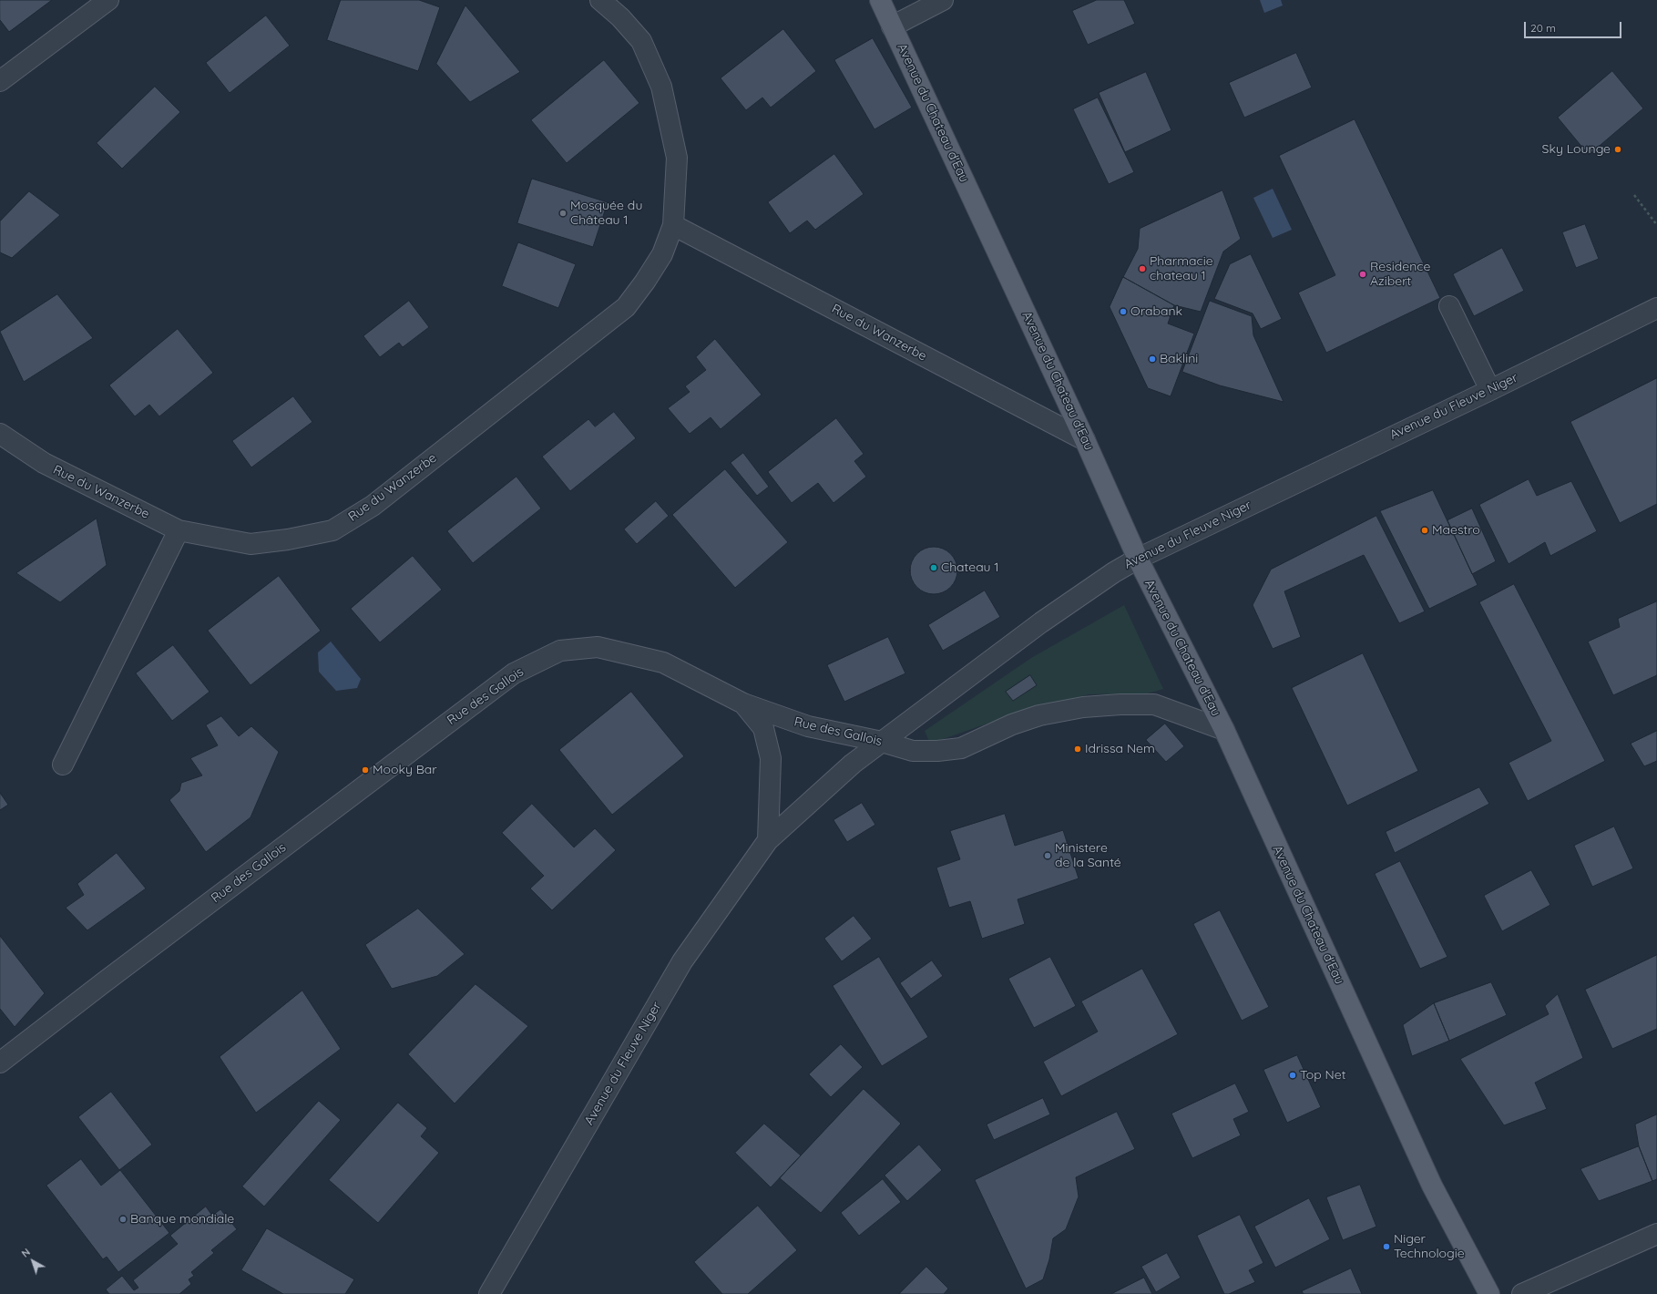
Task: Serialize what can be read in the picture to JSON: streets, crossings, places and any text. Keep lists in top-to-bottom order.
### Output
{
  "streets": {
    "main road": ["Avenue du Chateau d'Eau"],
    "street": ["Rue du Wanzerbe", "Avenue du Fleuve Niger", "Rue des Gallois"]
  },
  "crossings": [
    ["Avenue du Chateau d'Eau", "Rue du Wanzerbe"],
    ["Avenue du Chateau d'Eau", "Avenue du Fleuve Niger"],
    ["Avenue du Chateau d'Eau", "Rue des Gallois"],
    ["Avenue du Fleuve Niger", "Rue des Gallois"]
  ],
  "places": [
    "Sky Lounge",
    "Mosquée du Château 1",
    "Pharmacie chateau 1",
    "Residence Azibert",
    "Orabank",
    "Baklini",
    "Maestro",
    "Chateau 1",
    "Idrissa Nem",
    "Mooky Bar",
    "Ministere de la Santé",
    "Top Net",
    "Banque mondiale",
    "Niger Technologie"
  ],
  "scale_bar": "20 m",
  "north": "top left"
}
